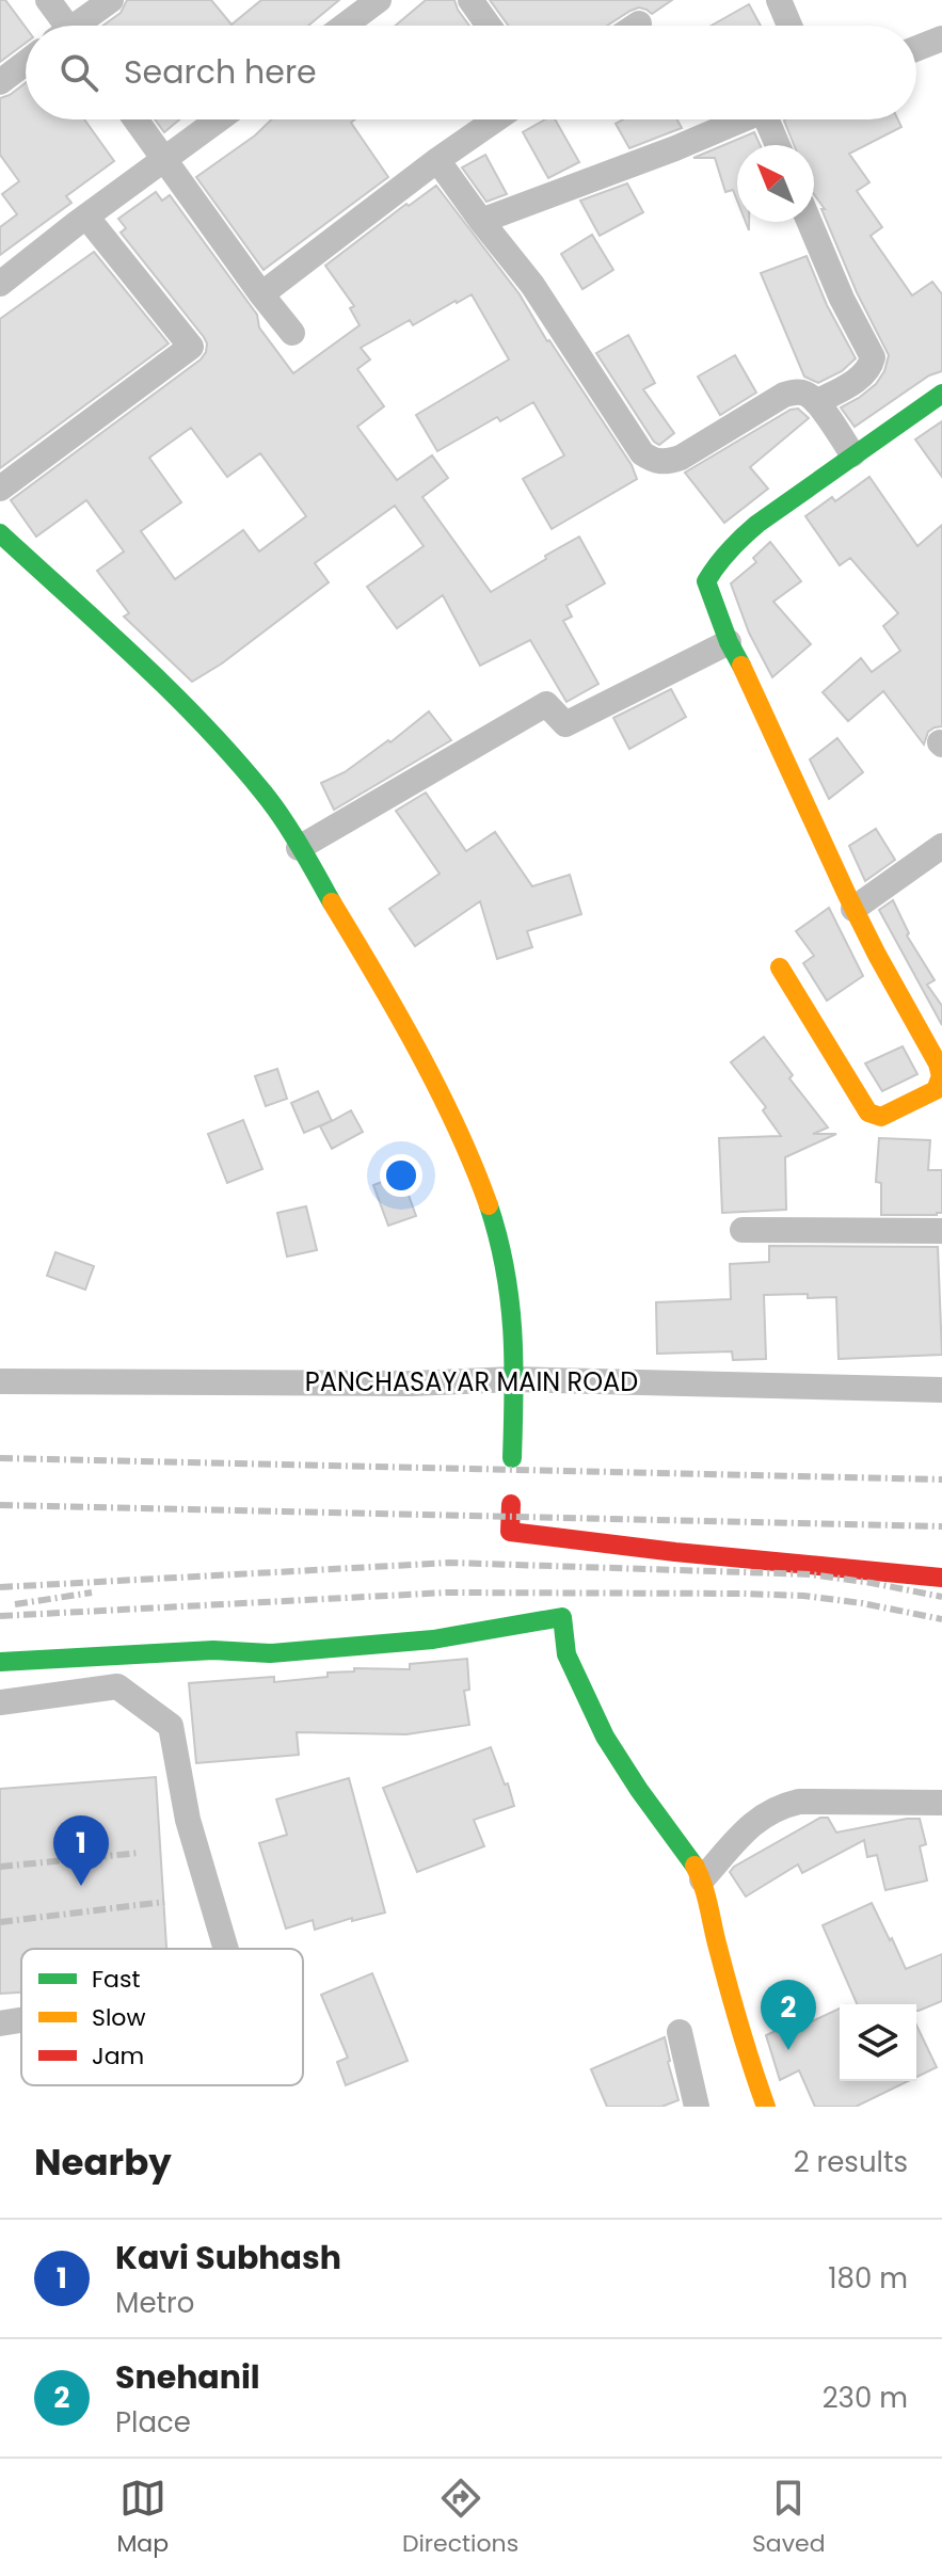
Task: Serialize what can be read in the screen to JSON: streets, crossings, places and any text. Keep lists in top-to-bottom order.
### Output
{
  "streets": {
    "street": ["PANCHASAYAR MAIN ROAD"]
  },
  "legend": ["Fast", "Slow", "Jam"],
  "north": "top left",
  "page": {
    "search": "Search here",
    "pins": ["1", "2"],
    "heading": ["Nearby", "2 results"],
    "list": [
      {
        "mark": "1",
        "name": "Kavi Subhash",
        "note": "Metro",
        "value": "180 m"
      },
      {
        "mark": "2",
        "name": "Snehanil",
        "note": "Place",
        "value": "230 m"
      }
    ],
    "nav": ["Map", "Directions", "Saved"]
  }
}
